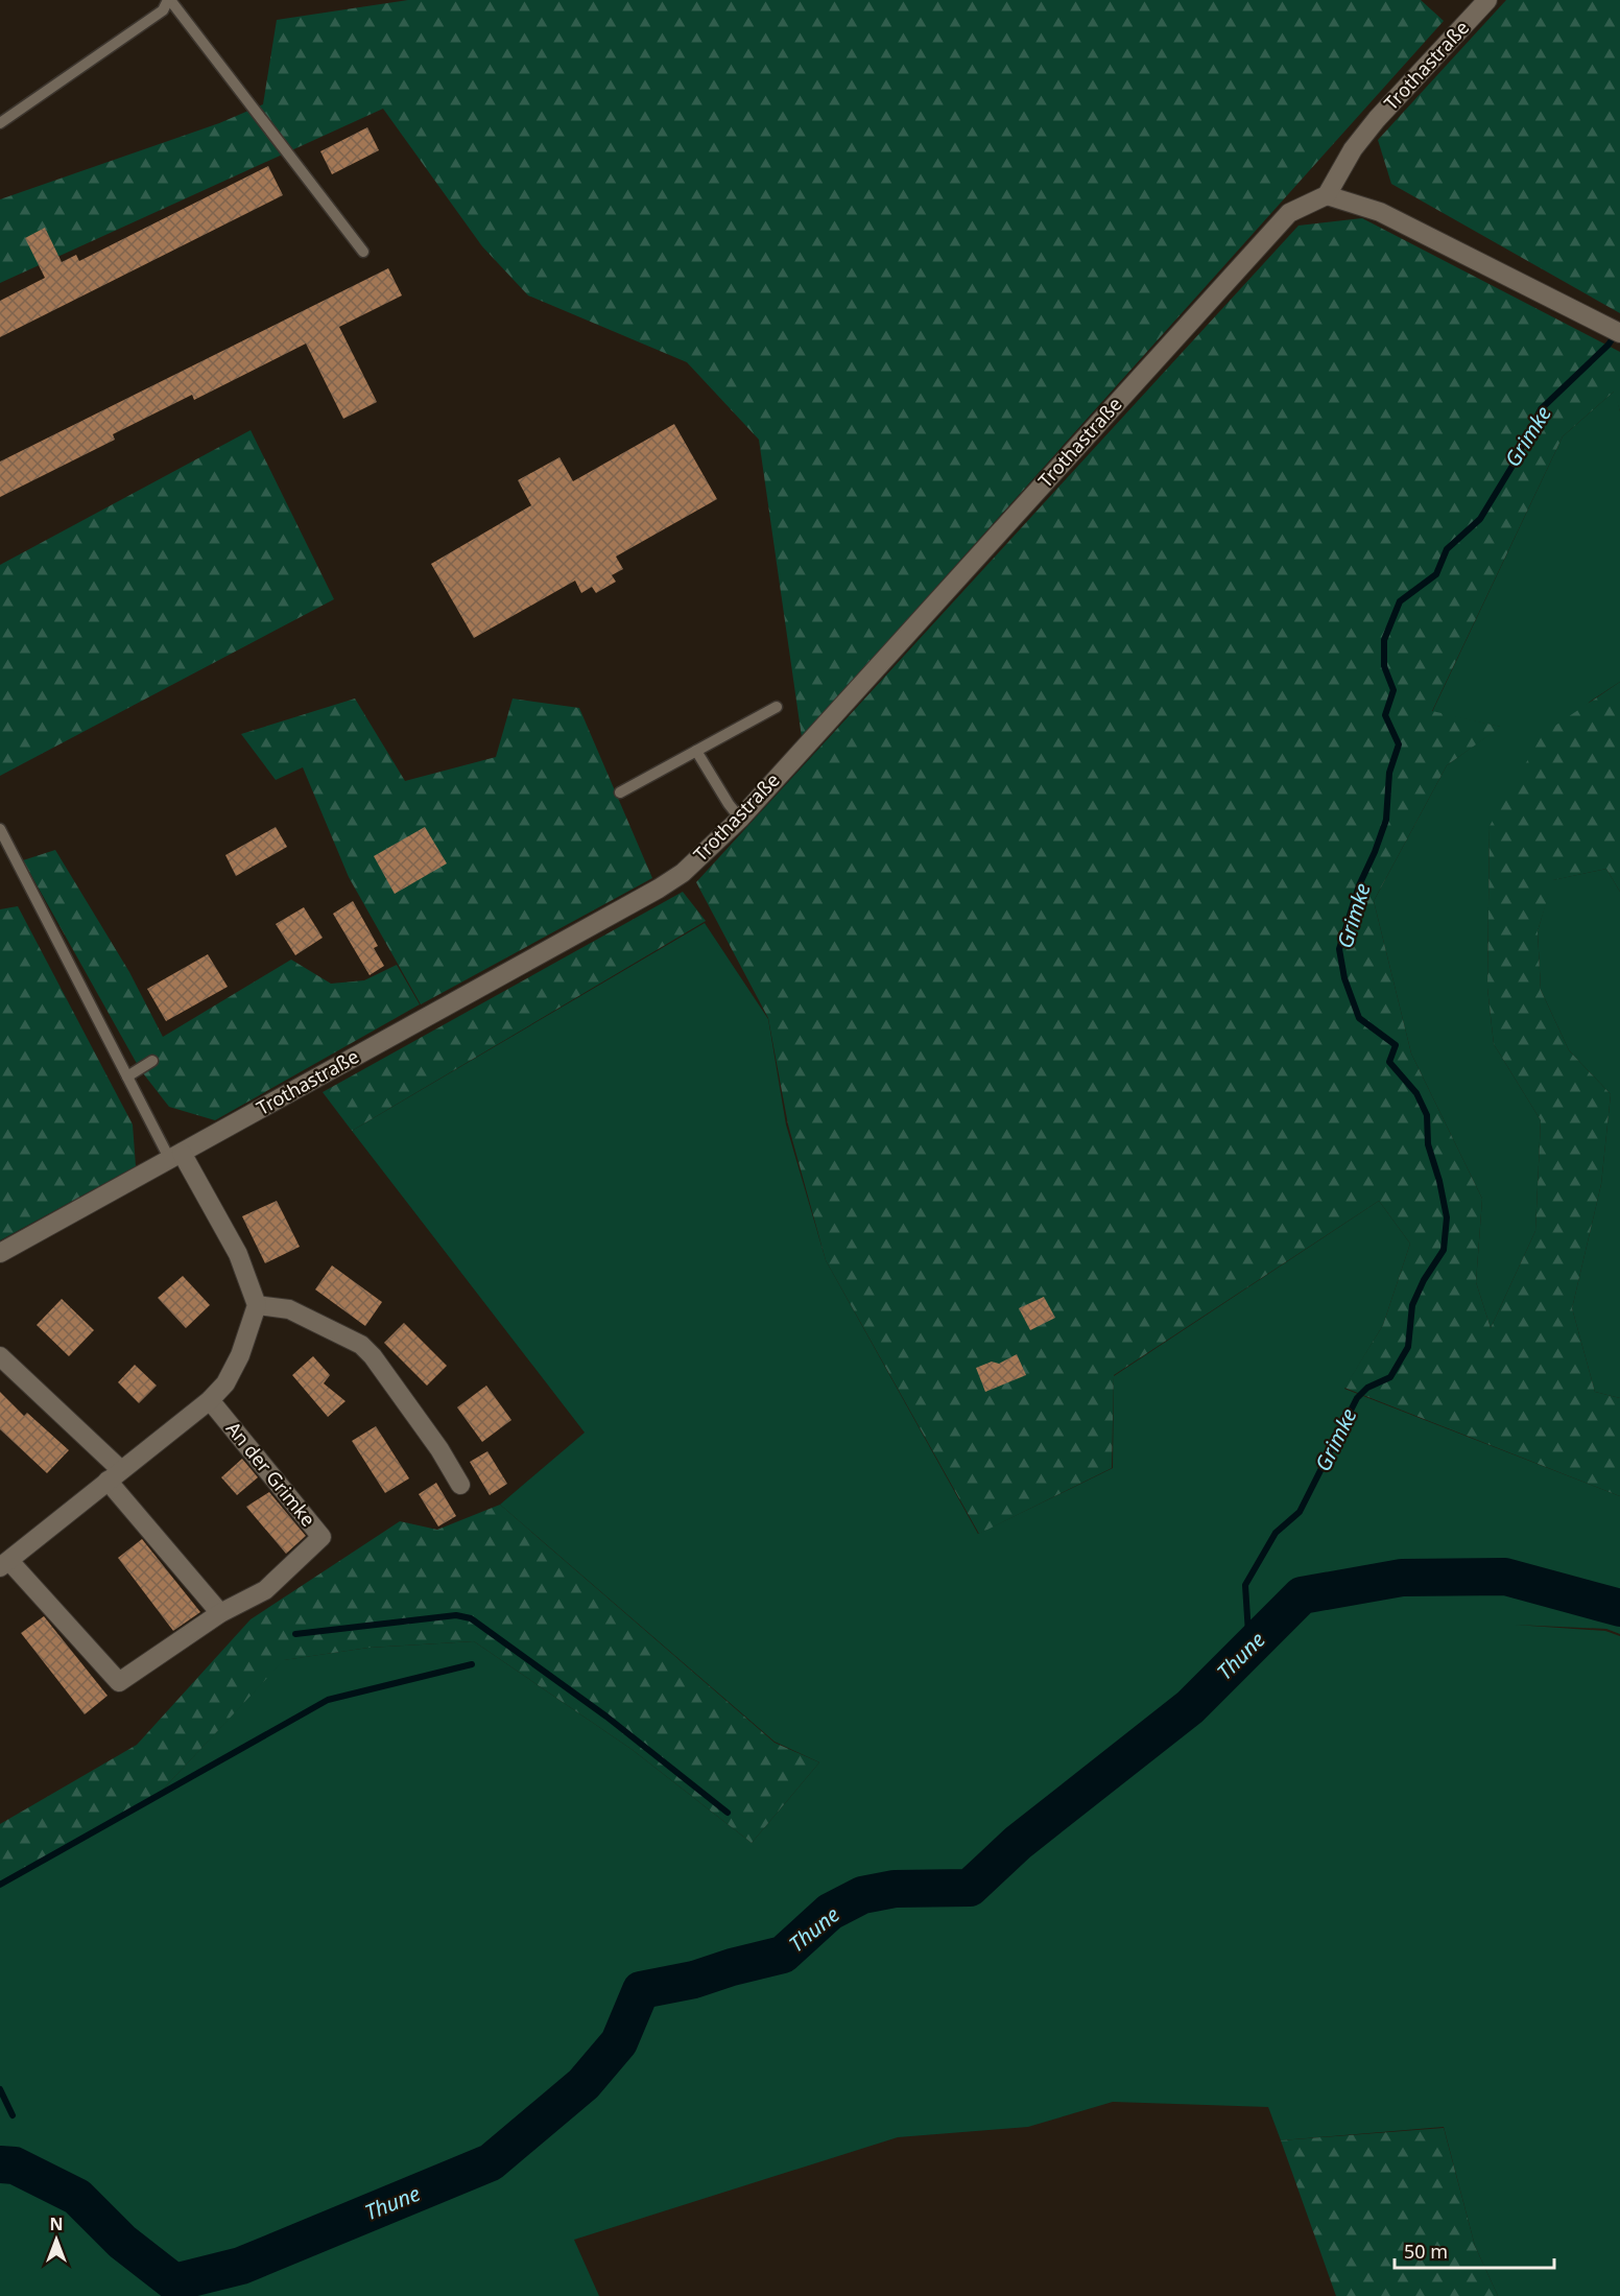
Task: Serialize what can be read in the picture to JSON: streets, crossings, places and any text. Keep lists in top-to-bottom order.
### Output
{
  "streets": {
    "street": ["Trothastraße", "An der Grimke"]
  },
  "water": ["Grimke", "Thune"],
  "scale_bar": "50 m",
  "north": "top"
}
